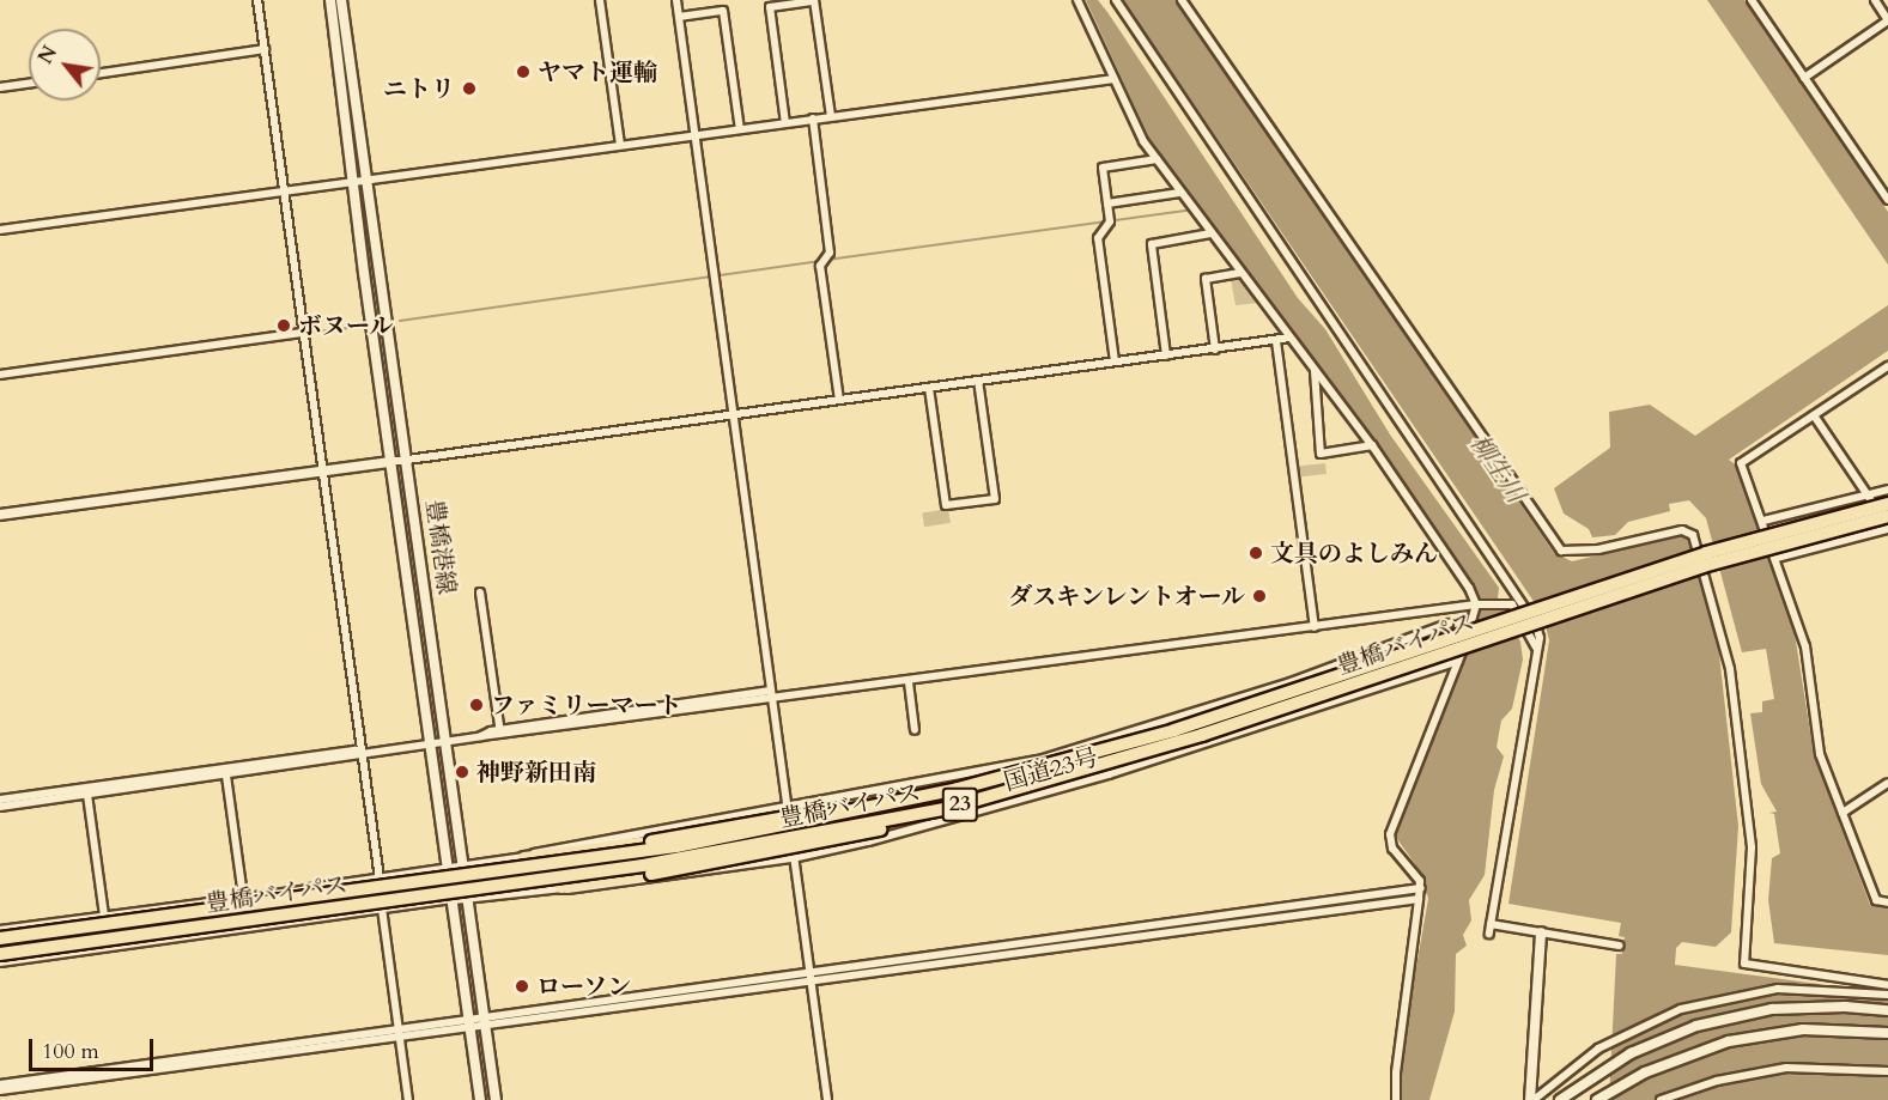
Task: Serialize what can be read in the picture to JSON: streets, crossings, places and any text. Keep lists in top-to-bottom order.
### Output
{
  "streets": {
    "highway": ["豊橋バイパス", "23"],
    "main road": ["豊橋港線"],
    "street": ["国道23号"]
  },
  "crossings": [
    ["豊橋バイパス", "23"],
    ["国道23号", "23"]
  ],
  "water": ["柳生川"],
  "places": [
    "ヤマト運輸",
    "ニトリ",
    "ボヌール",
    "文具のよしみん",
    "ダスキンレントオール",
    "ファミリーマート",
    "神野新田南",
    "ローソン"
  ],
  "scale_bar": "100 m",
  "north": "top left"
}
